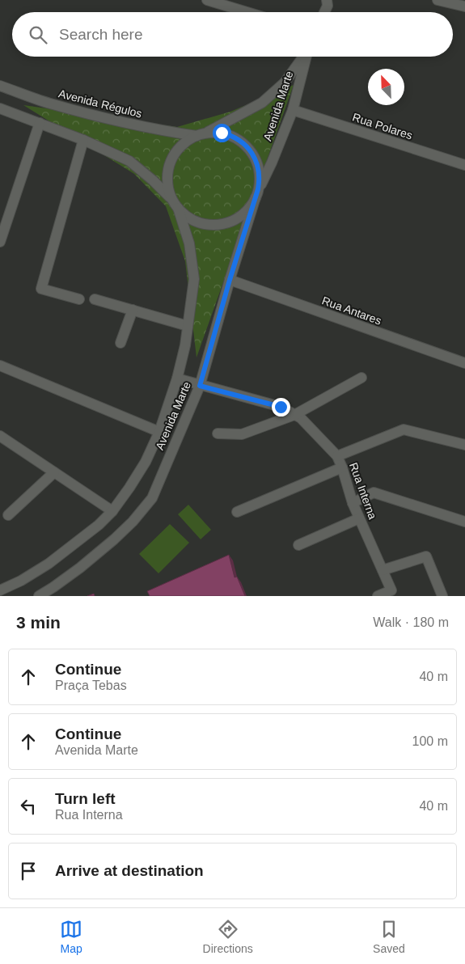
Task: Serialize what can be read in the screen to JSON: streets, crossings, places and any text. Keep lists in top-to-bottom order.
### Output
{
  "streets": {
    "street": [
      "Avenida Régulos",
      "Avenida Marte",
      "Rua Polares",
      "Rua Antares",
      "Rua Interna"
    ]
  },
  "crossings": [
    ["Avenida Régulos", "Avenida Marte"],
    ["Avenida Marte", "Rua Polares"],
    ["Avenida Marte", "Rua Antares"],
    ["Avenida Marte", "Rua Interna"]
  ],
  "north": "top left",
  "page": {
    "search": "Search here",
    "heading": ["3 min", "Walk · 180 m"],
    "list": [
      ["Continue", "Praça Tebas", "40 m"],
      ["Continue", "Avenida Marte", "100 m"],
      ["Turn left", "Rua Interna", "40 m"],
      "Arrive at destination"
    ],
    "nav": ["Map", "Directions", "Saved"]
  }
}
